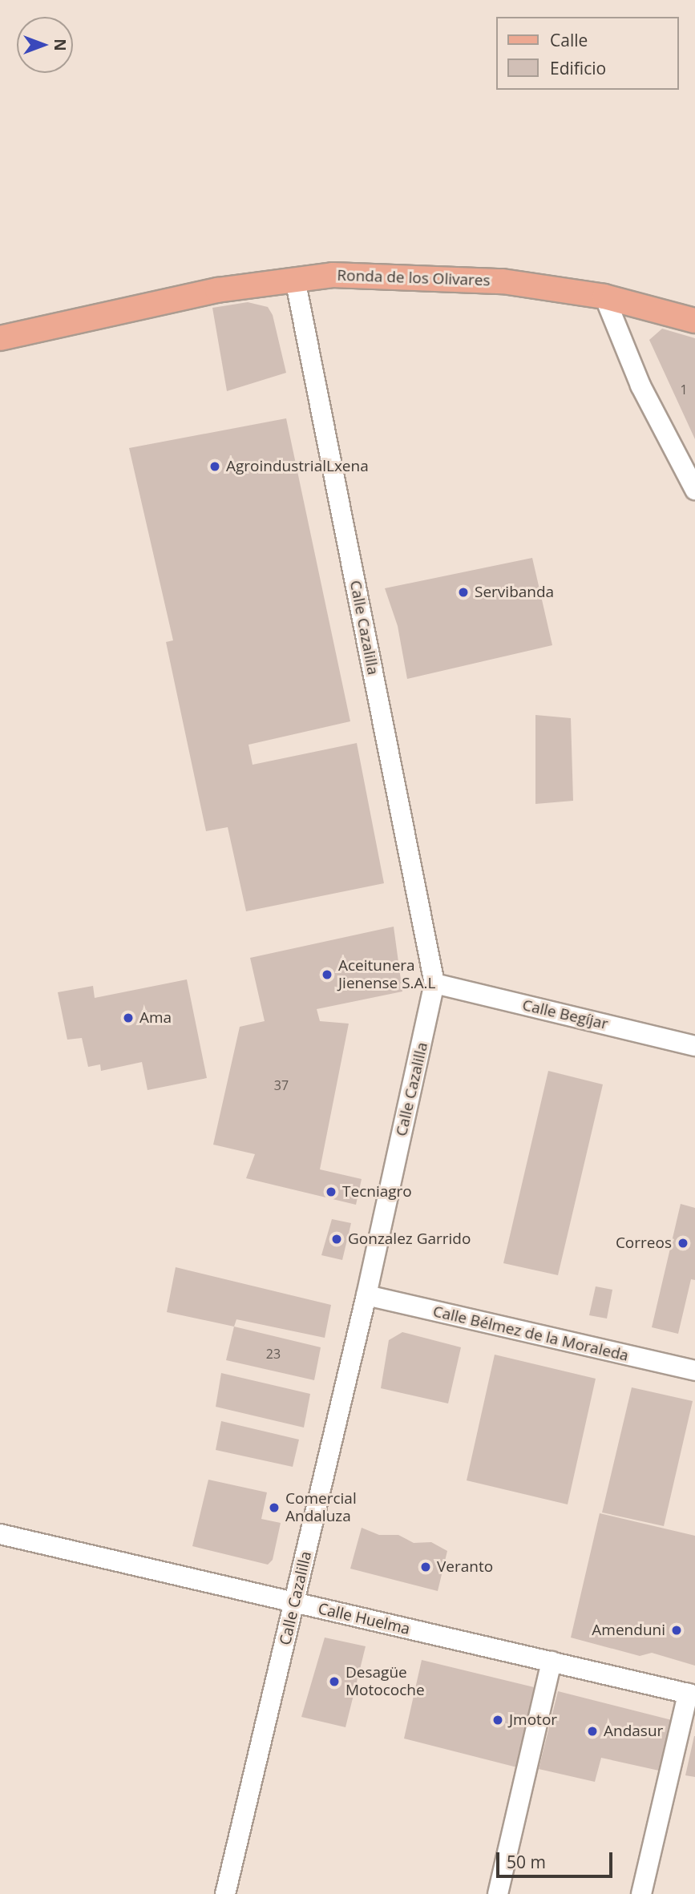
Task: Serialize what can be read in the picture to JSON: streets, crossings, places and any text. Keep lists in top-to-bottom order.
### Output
{
  "streets": {
    "main road": ["Ronda de los Olivares"],
    "street": [
      "Calle Cazalilla",
      "Calle Begíjar",
      "Calle Bélmez de la Moraleda",
      "Calle Huelma"
    ]
  },
  "crossings": [
    ["Ronda de los Olivares", "Calle Cazalilla"],
    ["Calle Cazalilla", "Calle Begíjar"],
    ["Calle Cazalilla", "Calle Bélmez de la Moraleda"],
    ["Calle Cazalilla", "Calle Huelma"]
  ],
  "places": [
    "AgroindustrialLxena",
    "Servibanda",
    "Aceitunera Jienense S.A.L",
    "Ama",
    "Tecniagro",
    "Gonzalez Garrido",
    "Correos",
    "Comercial Andaluza",
    "Veranto",
    "Amenduni",
    "Desagüe Motocoche",
    "Jmotor",
    "Andasur"
  ],
  "house_numbers": ["1", "37", "23"],
  "legend": ["Calle", "Edificio"],
  "scale_bar": "50 m",
  "north": "right"
}
